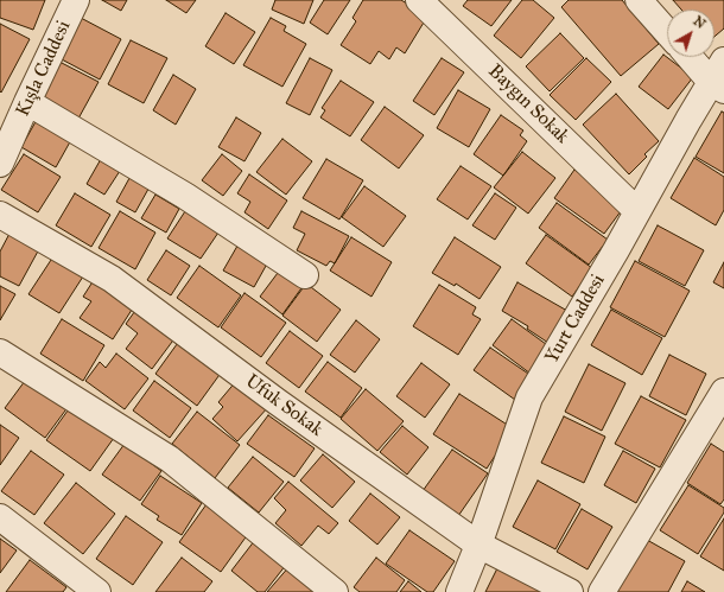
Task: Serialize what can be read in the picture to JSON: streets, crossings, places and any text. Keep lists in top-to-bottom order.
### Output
{
  "streets": {
    "street": [
      "Kışla Caddesi",
      "Baygın Sokak",
      "Yurt Caddesi",
      "Ufuk Sokak"
    ]
  },
  "crossings": [
    ["Baygın Sokak", "Yurt Caddesi"],
    ["Yurt Caddesi", "Ufuk Sokak"]
  ],
  "north": "top right"
}
